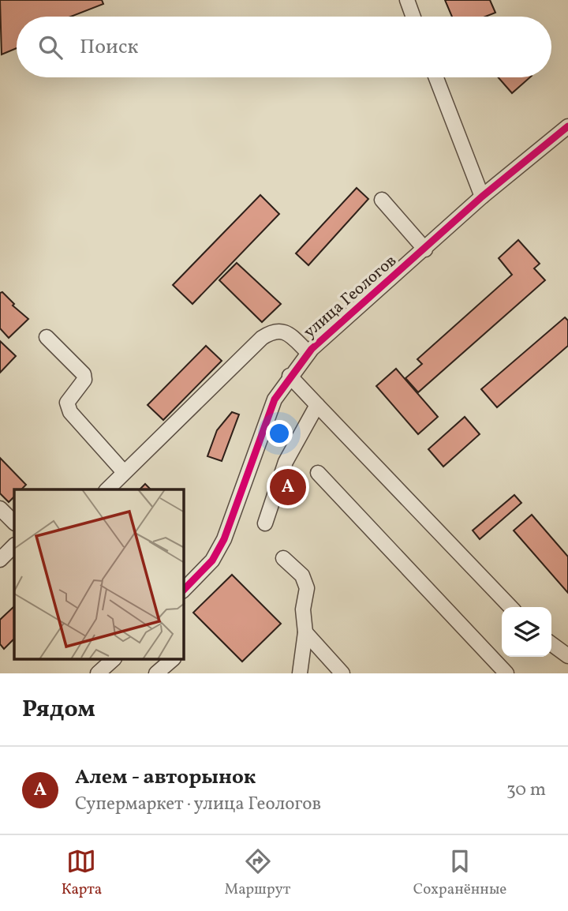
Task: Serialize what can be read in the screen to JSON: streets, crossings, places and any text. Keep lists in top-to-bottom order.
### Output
{
  "streets": {
    "street": ["улица Геологов"]
  },
  "page": {
    "search": "Поиск",
    "pins": "A",
    "heading": "Рядом",
    "list": [
      {
        "mark": "A",
        "name": "Алем - авторынок",
        "note": "Супермаркет · улица Геологов",
        "value": "30 m"
      }
    ],
    "nav": ["Карта", "Маршрут", "Сохранённые"]
  }
}
